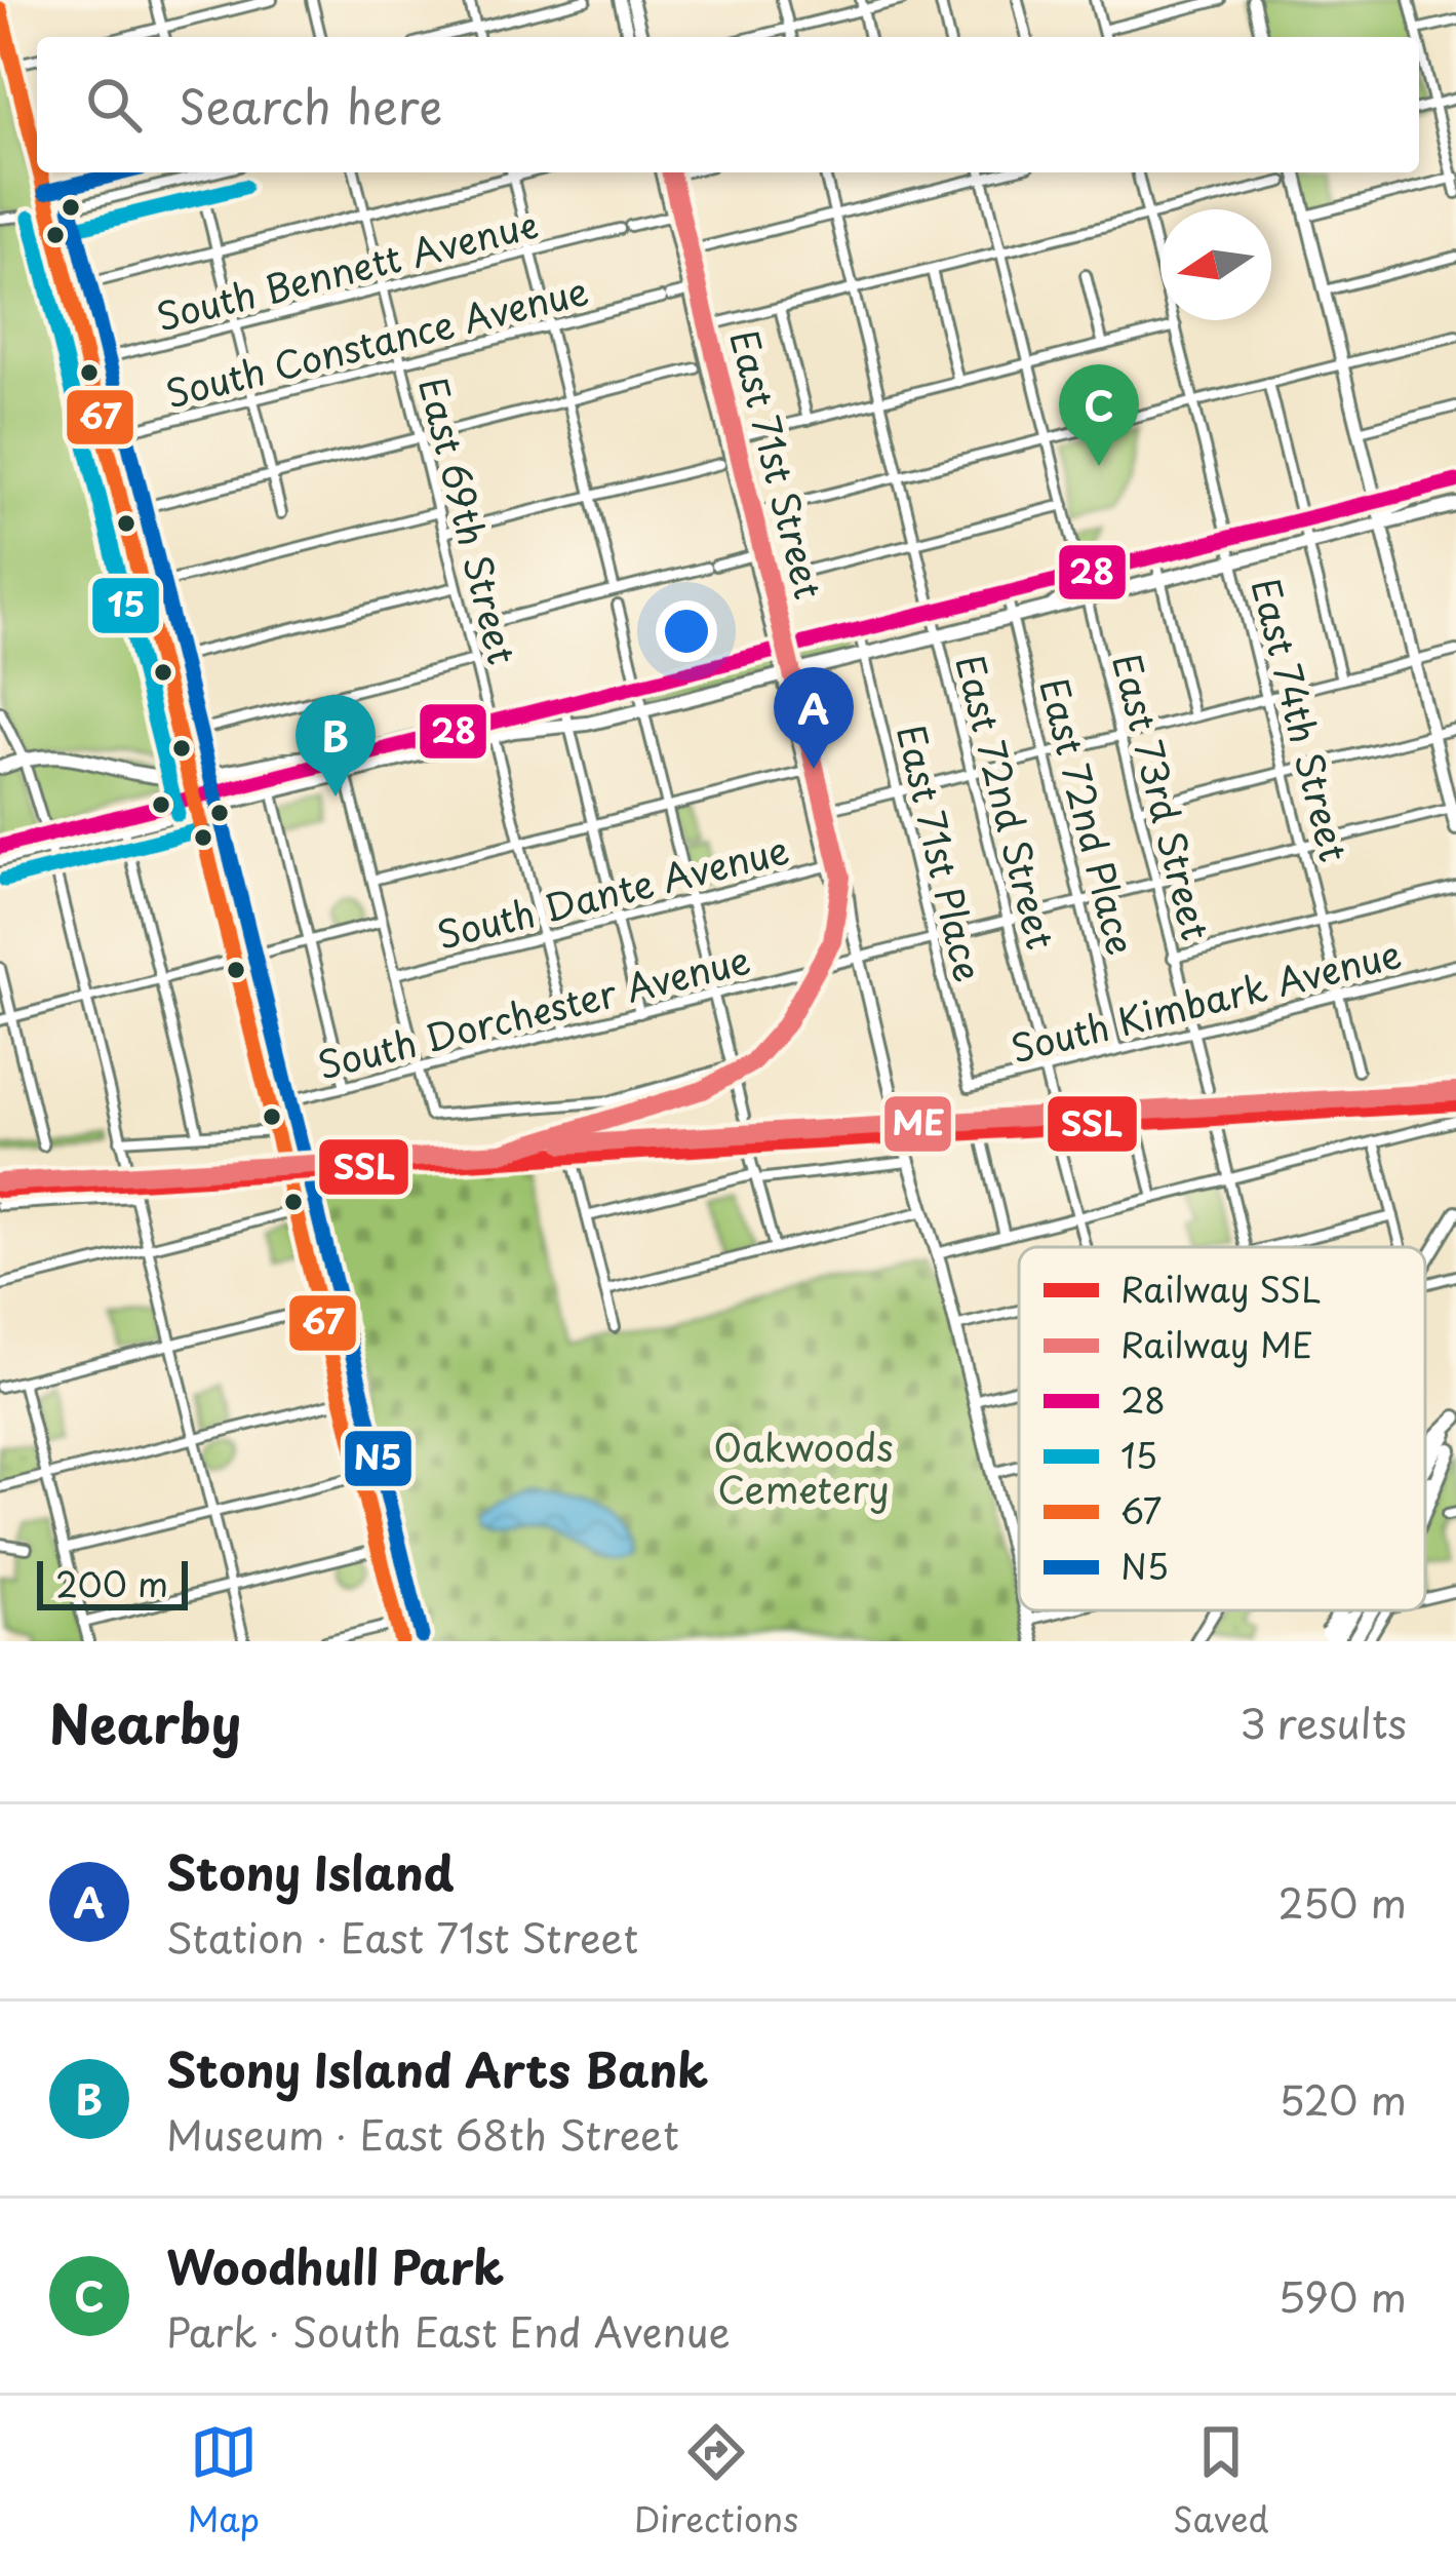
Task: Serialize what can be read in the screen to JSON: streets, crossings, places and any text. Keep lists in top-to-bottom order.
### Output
{
  "streets": {
    "main road": ["East 71st Street"],
    "street": [
      "South Bennett Avenue",
      "South Constance Avenue",
      "East 69th Street",
      "East 74th Street",
      "East 73rd Street",
      "East 72nd Street",
      "East 72nd Place",
      "East 71st Place",
      "South Dante Avenue",
      "South Kimbark Avenue",
      "South Dorchester Avenue"
    ]
  },
  "crossings": [
    ["South Bennett Avenue", "East 71st Street"],
    ["South Bennett Avenue", "East 69th Street"],
    ["South Constance Avenue", "East 71st Street"],
    ["South Constance Avenue", "East 69th Street"],
    ["East 71st Street", "South Dante Avenue"],
    ["East 71st Street", "South Dorchester Avenue"],
    ["East 69th Street", "South Dante Avenue"],
    ["East 69th Street", "South Dorchester Avenue"],
    ["East 74th Street", "South Kimbark Avenue"],
    ["East 74th Street", "South Dorchester Avenue"],
    ["East 73rd Street", "South Kimbark Avenue"],
    ["East 73rd Street", "South Dorchester Avenue"],
    ["East 72nd Street", "South Kimbark Avenue"],
    ["East 72nd Street", "South Dorchester Avenue"],
    ["East 72nd Place", "South Kimbark Avenue"],
    ["East 72nd Place", "South Dorchester Avenue"],
    ["East 71st Place", "South Kimbark Avenue"],
    ["East 71st Place", "South Dorchester Avenue"]
  ],
  "parks": ["Oakwoods Cemetery"],
  "lines": [
    "transit line 67",
    "rail line ME",
    "transit line N5",
    "transit line 15",
    "transit line 28",
    "rail line SSL"
  ],
  "legend": [
    "Railway SSL",
    "Railway ME",
    "28",
    "15",
    "67",
    "N5"
  ],
  "scale_bar": "200 m",
  "north": "left",
  "page": {
    "search": "Search here",
    "pins": ["C", "A", "B"],
    "scale": "200 m",
    "heading": ["Nearby", "3 results"],
    "list": [
      {
        "mark": "A",
        "name": "Stony Island",
        "note": "Station · East 71st Street",
        "value": "250 m"
      },
      {
        "mark": "B",
        "name": "Stony Island Arts Bank",
        "note": "Museum · East 68th Street",
        "value": "520 m"
      },
      {
        "mark": "C",
        "name": "Woodhull Park",
        "note": "Park · South East End Avenue",
        "value": "590 m"
      }
    ],
    "nav": ["Map", "Directions", "Saved"]
  }
}
